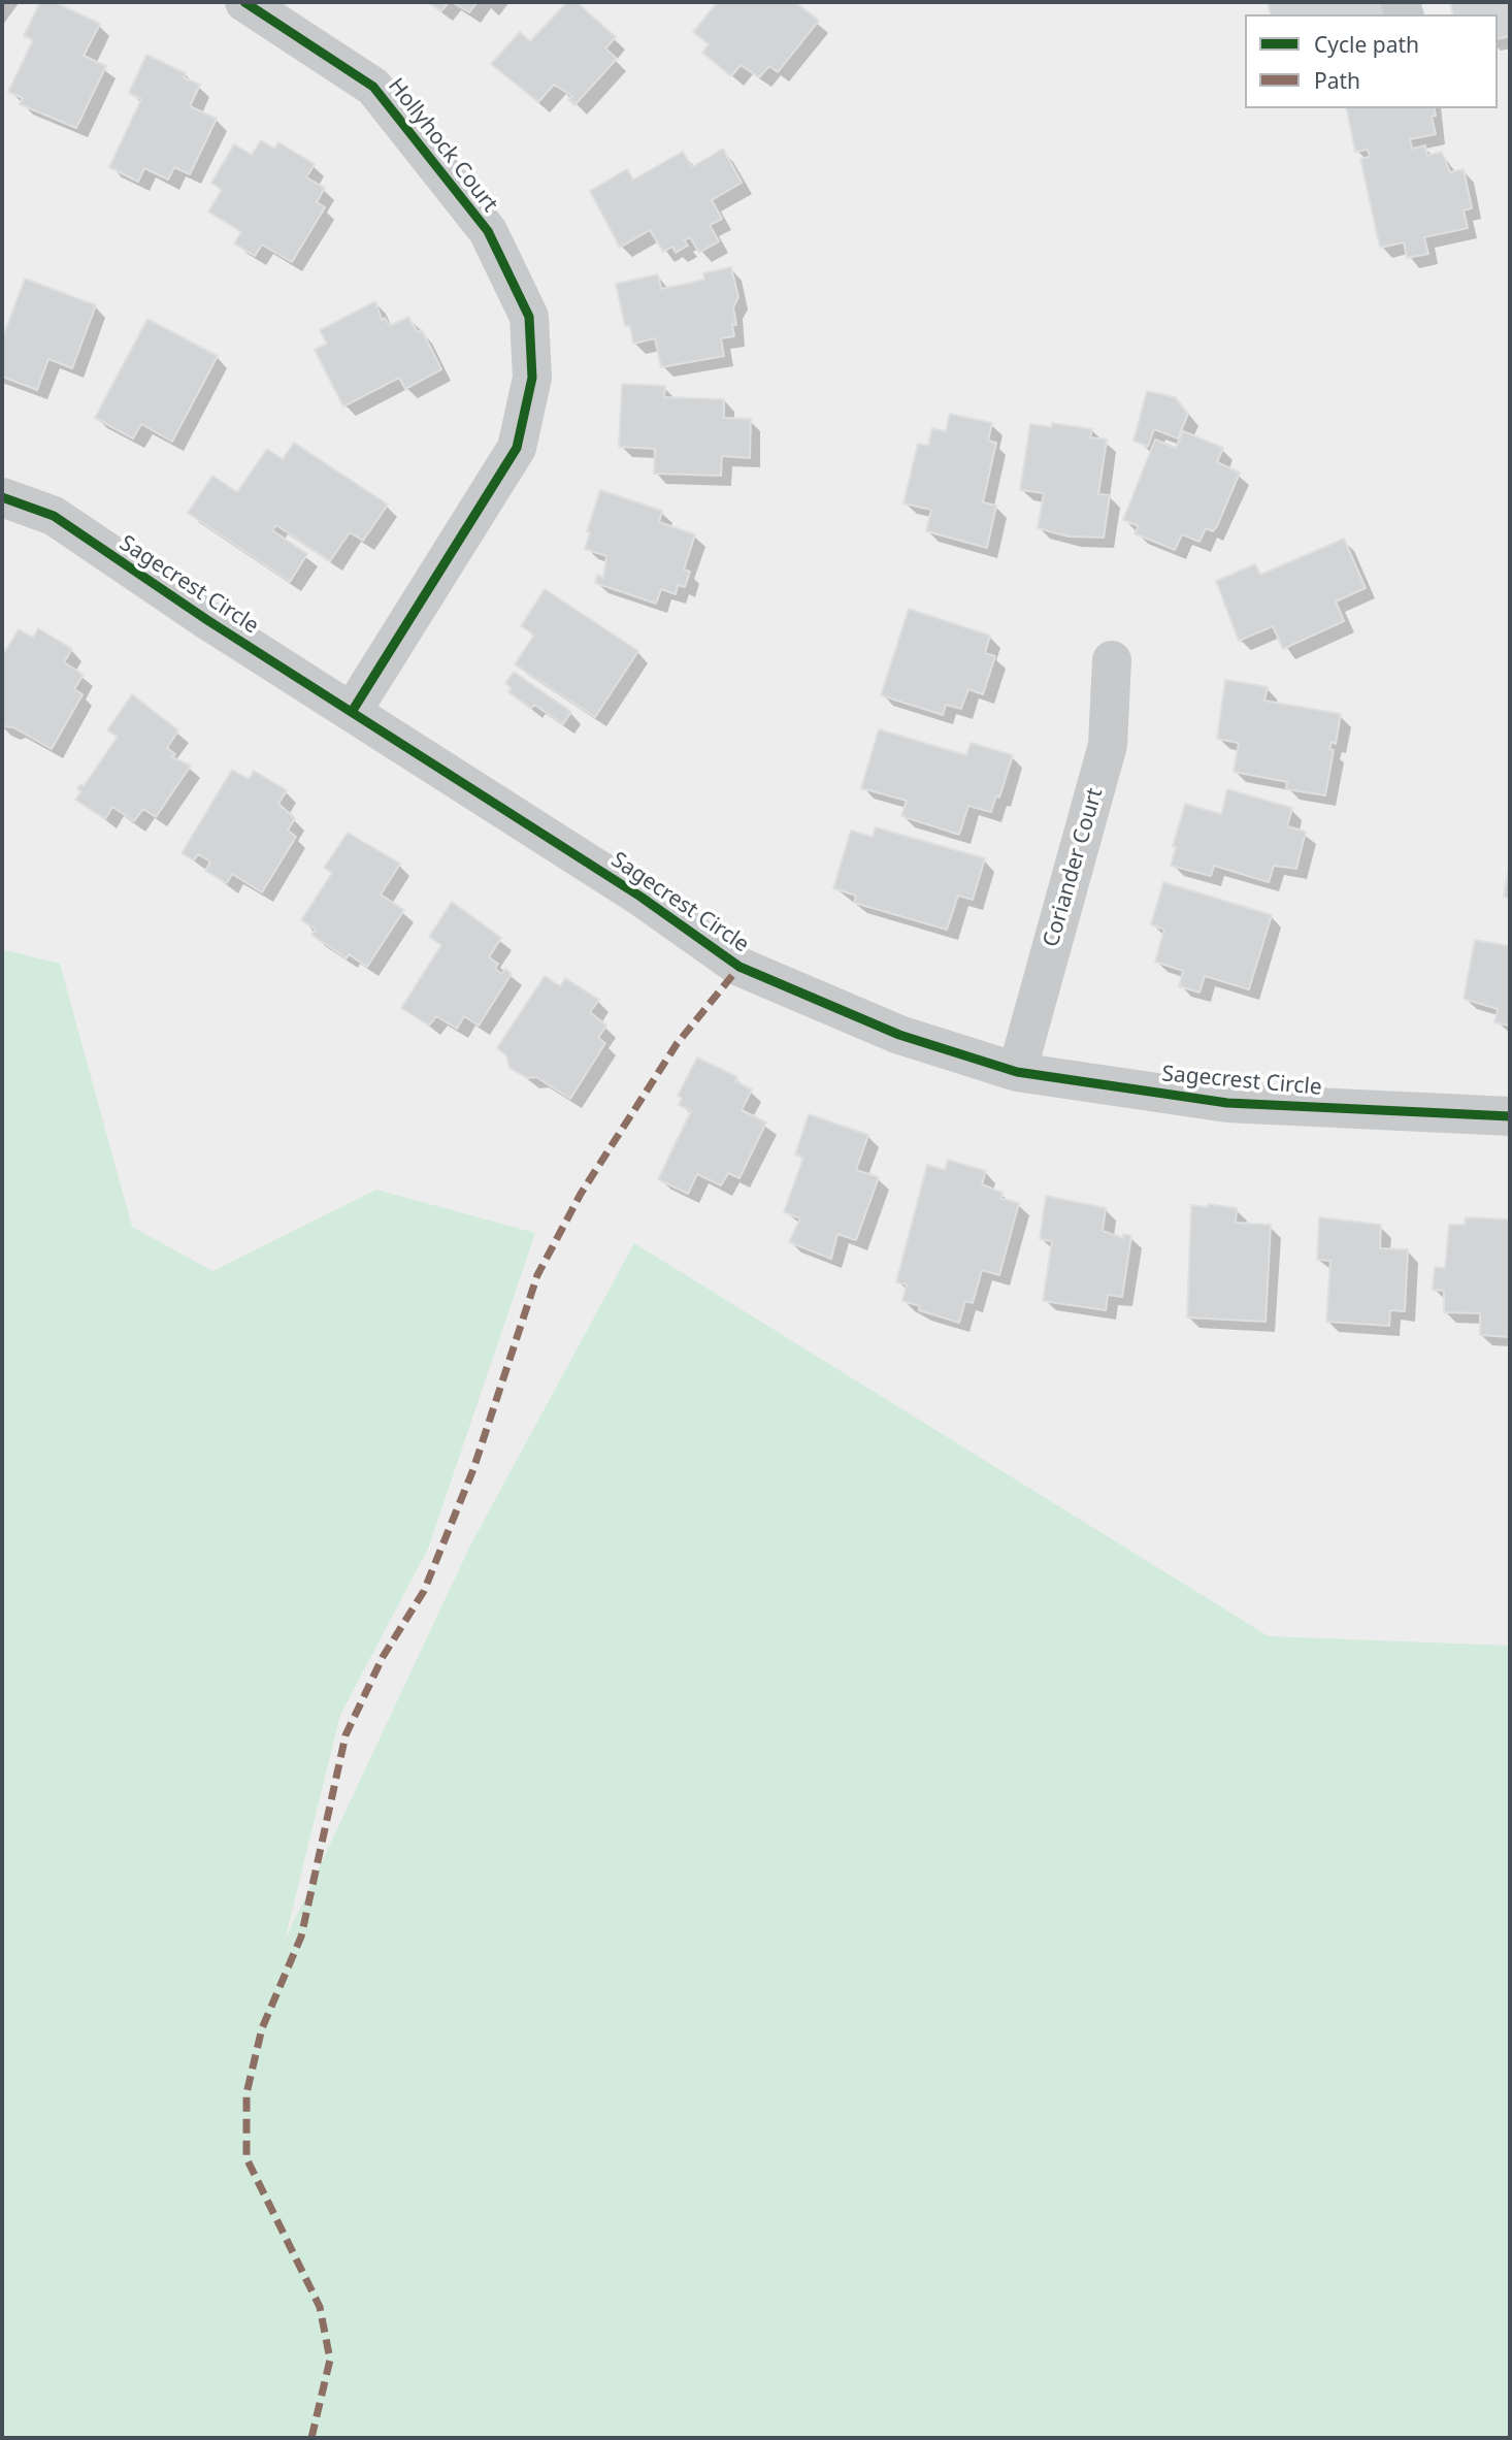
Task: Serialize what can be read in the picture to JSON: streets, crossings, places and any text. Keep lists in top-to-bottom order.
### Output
{
  "streets": {
    "street": ["Hollyhock Court", "Sagecrest Circle", "Coriander Court"]
  },
  "crossings": [
    ["Hollyhock Court", "Sagecrest Circle"],
    ["Sagecrest Circle", "Coriander Court"]
  ],
  "legend": ["Cycle path", "Path"]
}
